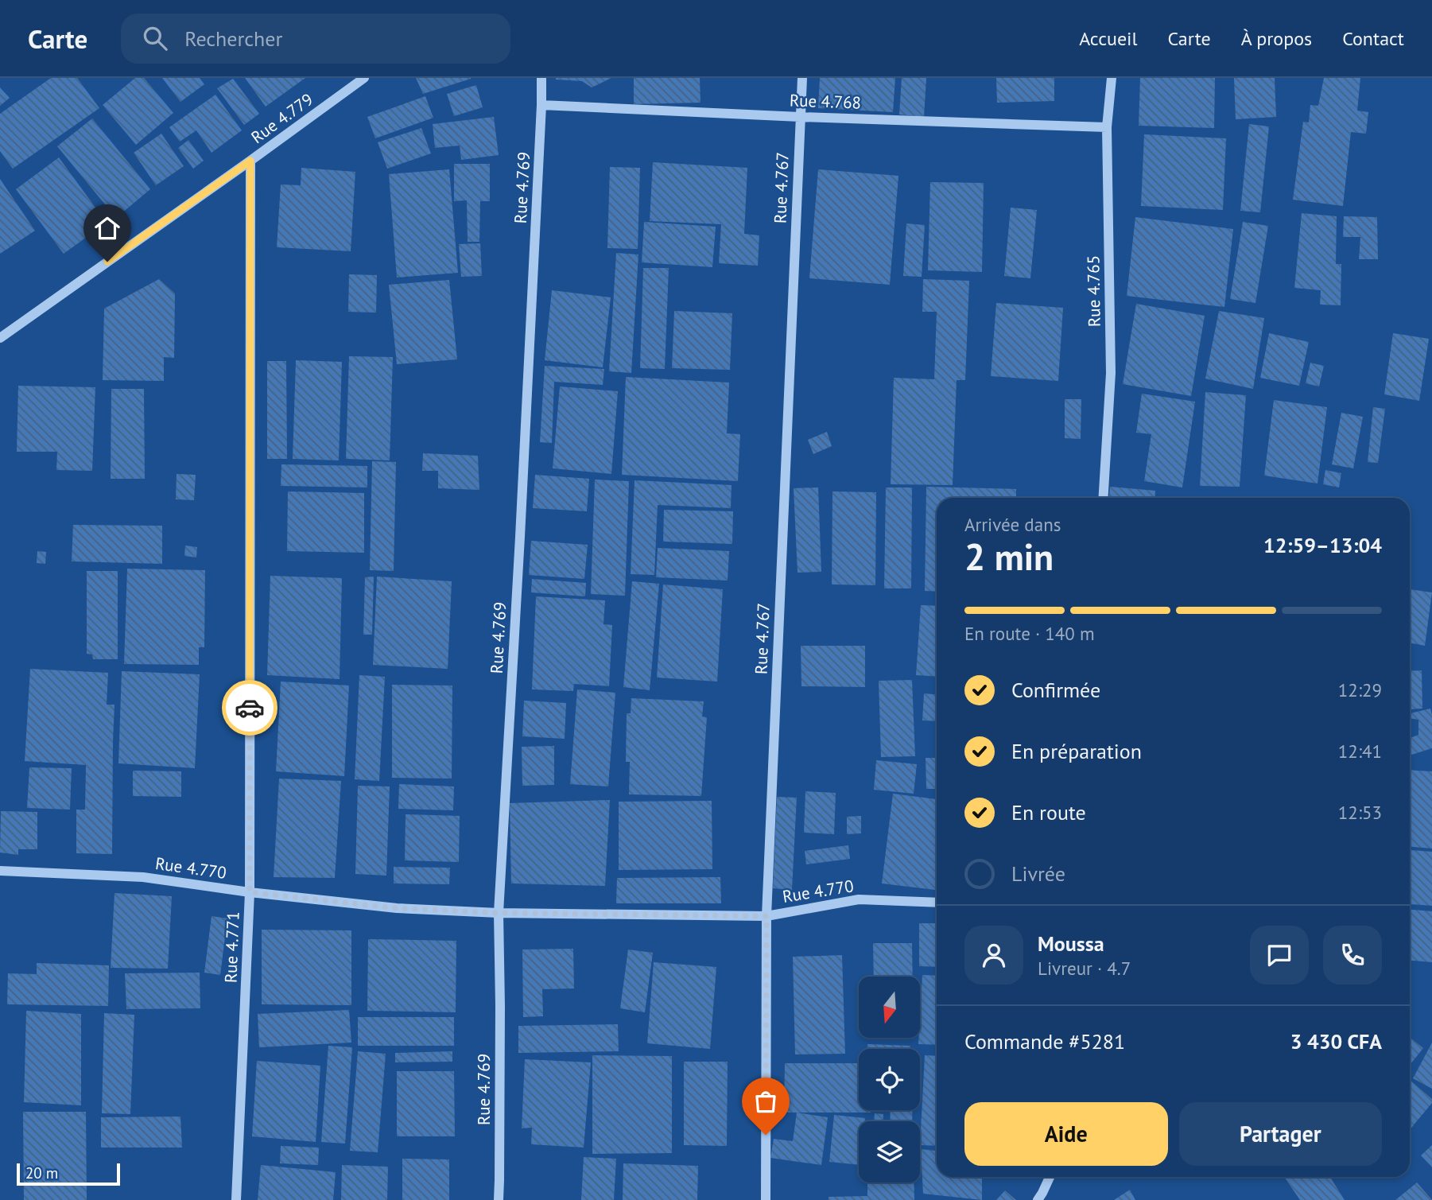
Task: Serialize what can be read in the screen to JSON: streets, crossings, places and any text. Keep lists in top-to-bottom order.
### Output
{
  "streets": {
    "street": [
      "Rue 4.768",
      "Rue 4.779",
      "Rue 4.769",
      "Rue 4.767",
      "Rue 4.765",
      "Rue 4.770",
      "Rue 4.771"
    ]
  },
  "crossings": [
    ["Rue 4.768", "Rue 4.769"],
    ["Rue 4.768", "Rue 4.767"],
    ["Rue 4.768", "Rue 4.765"],
    ["Rue 4.779", "Rue 4.771"],
    ["Rue 4.769", "Rue 4.770"],
    ["Rue 4.767", "Rue 4.770"],
    ["Rue 4.770", "Rue 4.771"]
  ],
  "scale_bar": "20 m",
  "north": "bottom",
  "page": {
    "header": "Carte",
    "search": "Rechercher",
    "nav": [
      "Accueil",
      "Carte",
      "À propos",
      "Contact"
    ],
    "heading": ["2 min", "Arrivée dans", "12:59–13:04"],
    "panel": [
      "Moussa",
      "Livreur · 4.7",
      "Commande #5281",
      "3 430 CFA"
    ],
    "bar": "En route · 140 m",
    "list": [
      ["Confirmée", "12:29"],
      ["En préparation", "12:41"],
      ["En route", "12:53"],
      "Livrée"
    ],
    "buttons": ["Aide", "Partager"],
    "scale": "20 m"
  }
}
